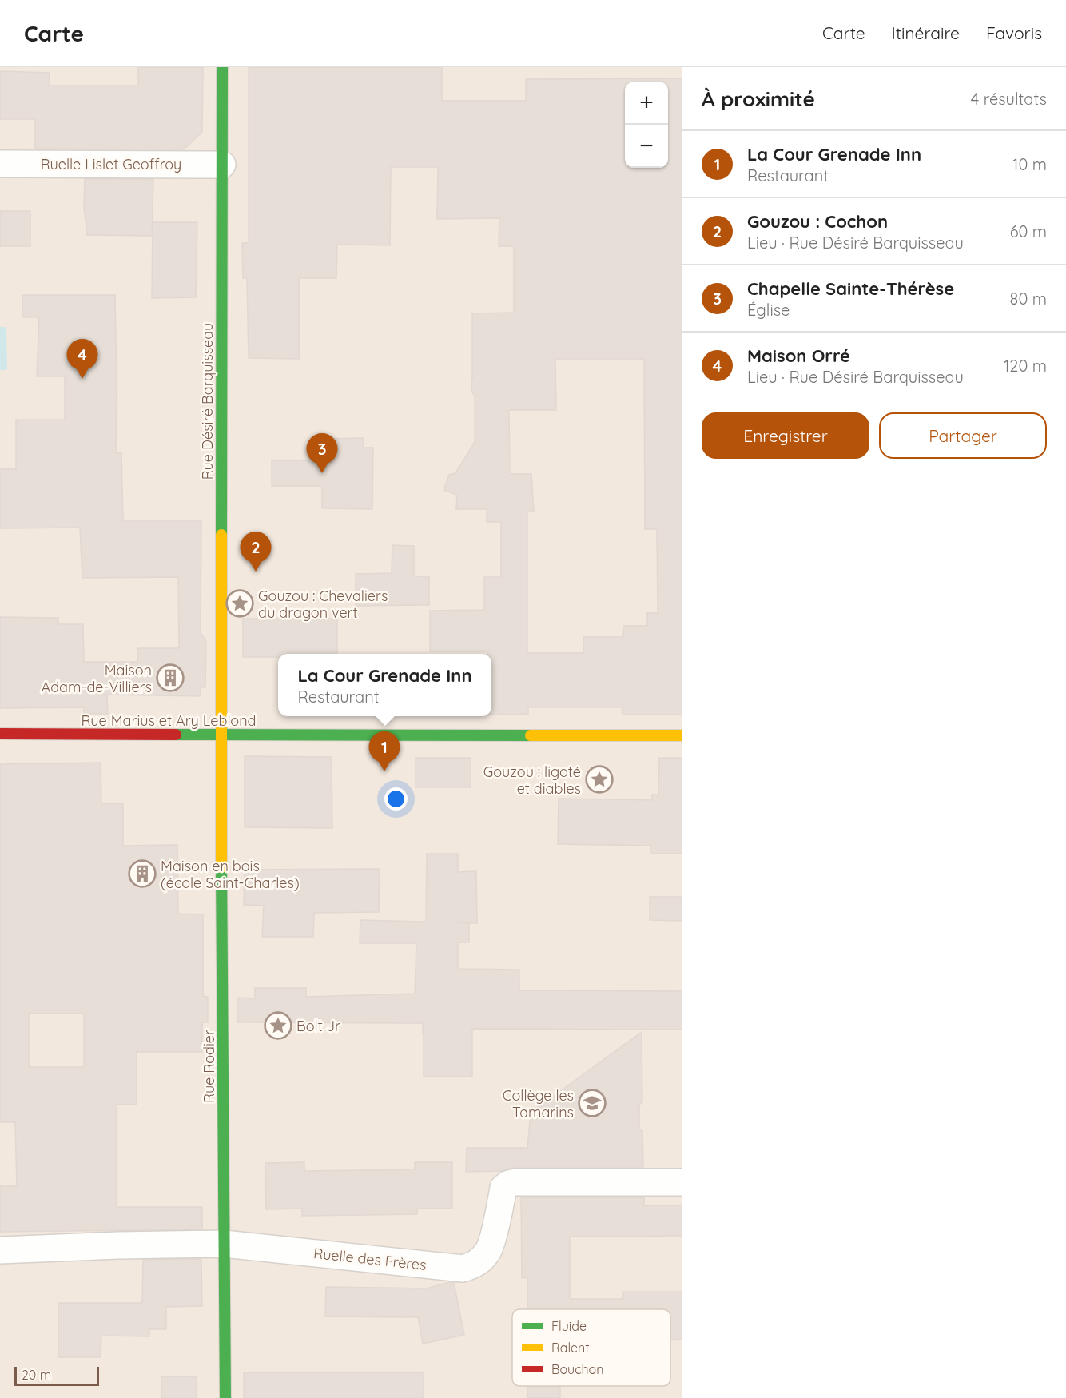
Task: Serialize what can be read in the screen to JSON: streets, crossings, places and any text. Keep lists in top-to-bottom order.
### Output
{
  "streets": {
    "street": [
      "Ruelle Lislet Geoffroy",
      "Rue Désiré Barquisseau",
      "Rue Marius et Ary Leblond",
      "Rue Rodier",
      "Ruelle des Frères"
    ]
  },
  "crossings": [
    ["Ruelle Lislet Geoffroy", "Rue Désiré Barquisseau"],
    ["Rue Désiré Barquisseau", "Rue Marius et Ary Leblond"],
    ["Rue Désiré Barquisseau", "Rue Rodier"],
    ["Rue Marius et Ary Leblond", "Rue Rodier"],
    ["Rue Rodier", "Ruelle des Frères"]
  ],
  "places": {
    "place": ["Gouzou : Chevaliers du dragon vert", "Gouzou : ligoté et diables", "Bolt Jr"],
    "building": ["Maison Adam-de-Villiers", "Maison en bois (école Saint-Charles)"],
    "school or university": ["Collège les Tamarins"]
  },
  "legend": ["Fluide", "Ralenti", "Bouchon"],
  "scale_bar": "20 m",
  "page": {
    "header": "Carte",
    "nav": ["Carte", "Itinéraire", "Favoris"],
    "heading": ["À proximité", "4 résultats"],
    "map_buttons": ["+", "−"],
    "list": [
      {
        "mark": "1",
        "name": "La Cour Grenade Inn",
        "note": "Restaurant",
        "value": "10 m"
      },
      {
        "mark": "2",
        "name": "Gouzou : Cochon",
        "note": "Lieu · Rue Désiré Barquisseau",
        "value": "60 m"
      },
      {
        "mark": "3",
        "name": "Chapelle Sainte-Thérèse",
        "note": "Église",
        "value": "80 m"
      },
      {
        "mark": "4",
        "name": "Maison Orré",
        "note": "Lieu · Rue Désiré Barquisseau",
        "value": "120 m"
      }
    ],
    "pins": [
      "4",
      "3",
      "2",
      "1"
    ],
    "buttons": ["Enregistrer", "Partager"],
    "popup": ["La Cour Grenade Inn", "Restaurant"],
    "scale": "20 m"
  }
}
